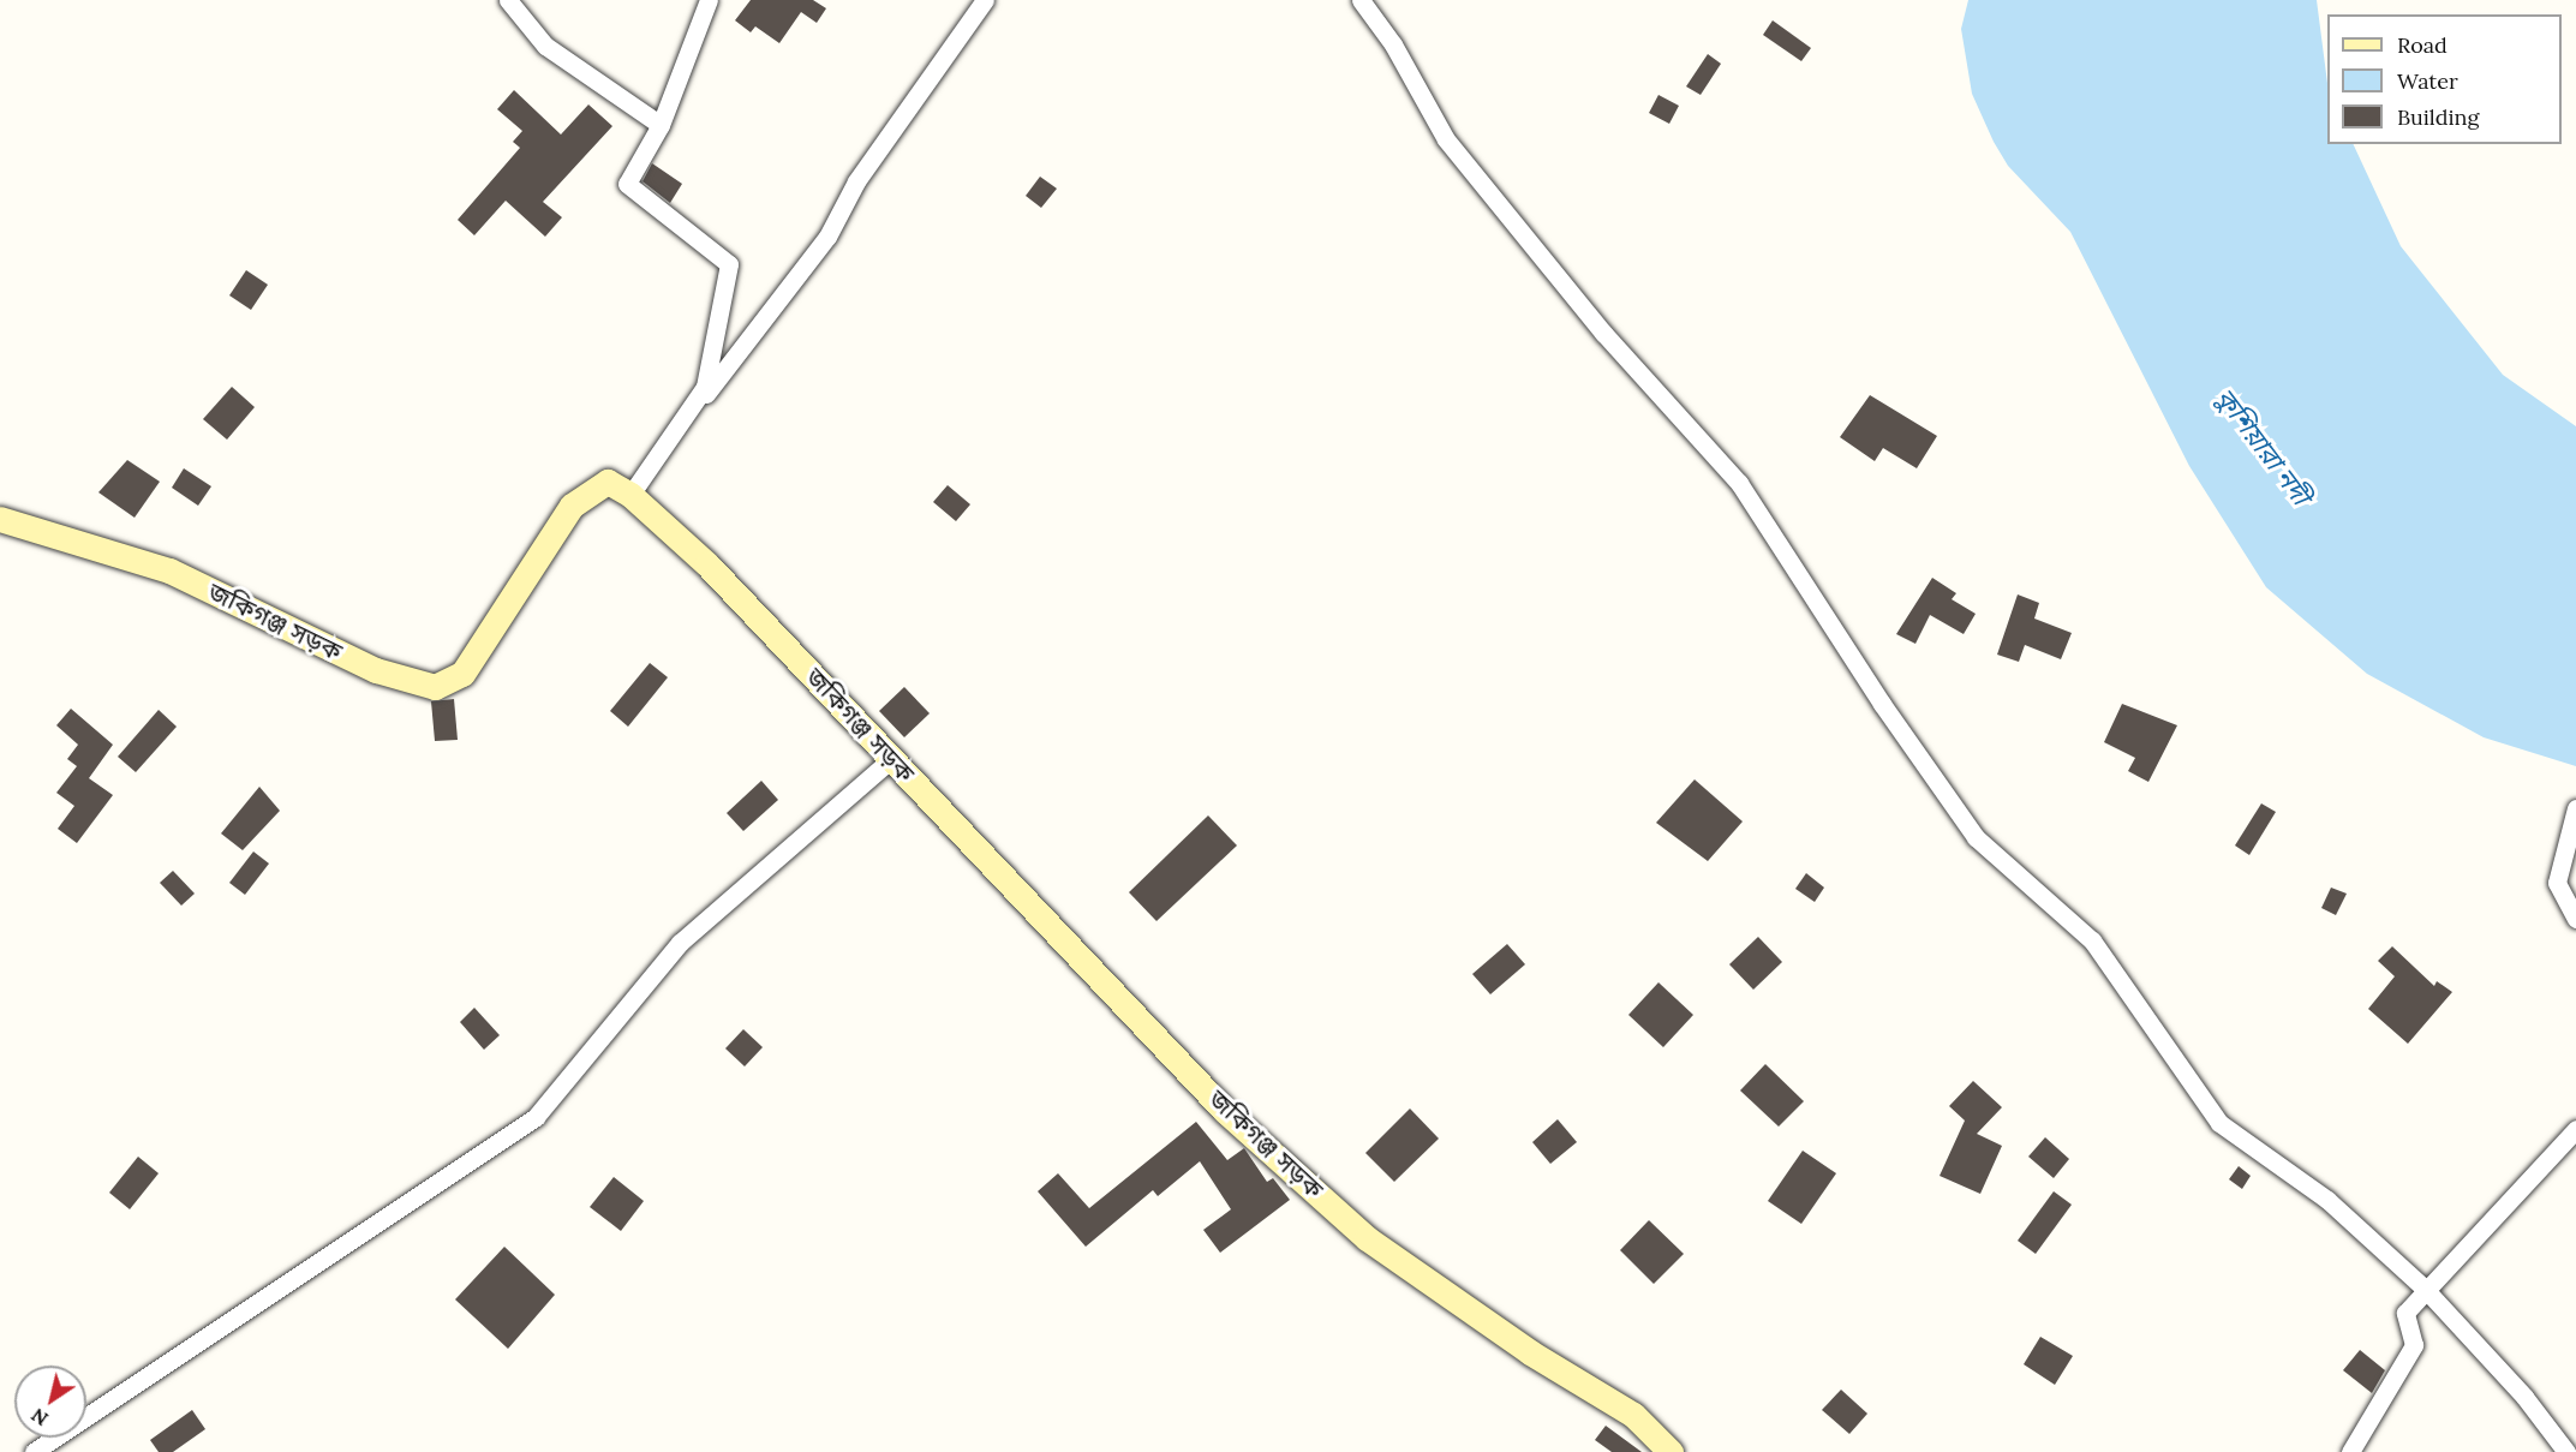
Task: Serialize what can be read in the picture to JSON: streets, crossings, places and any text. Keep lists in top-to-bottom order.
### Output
{
  "streets": {
    "main road": ["জকিগঞ্জ সড়ক"]
  },
  "water": ["কুশিয়ারা নদী"],
  "legend": ["Road", "Water", "Building"],
  "north": "bottom left"
}
